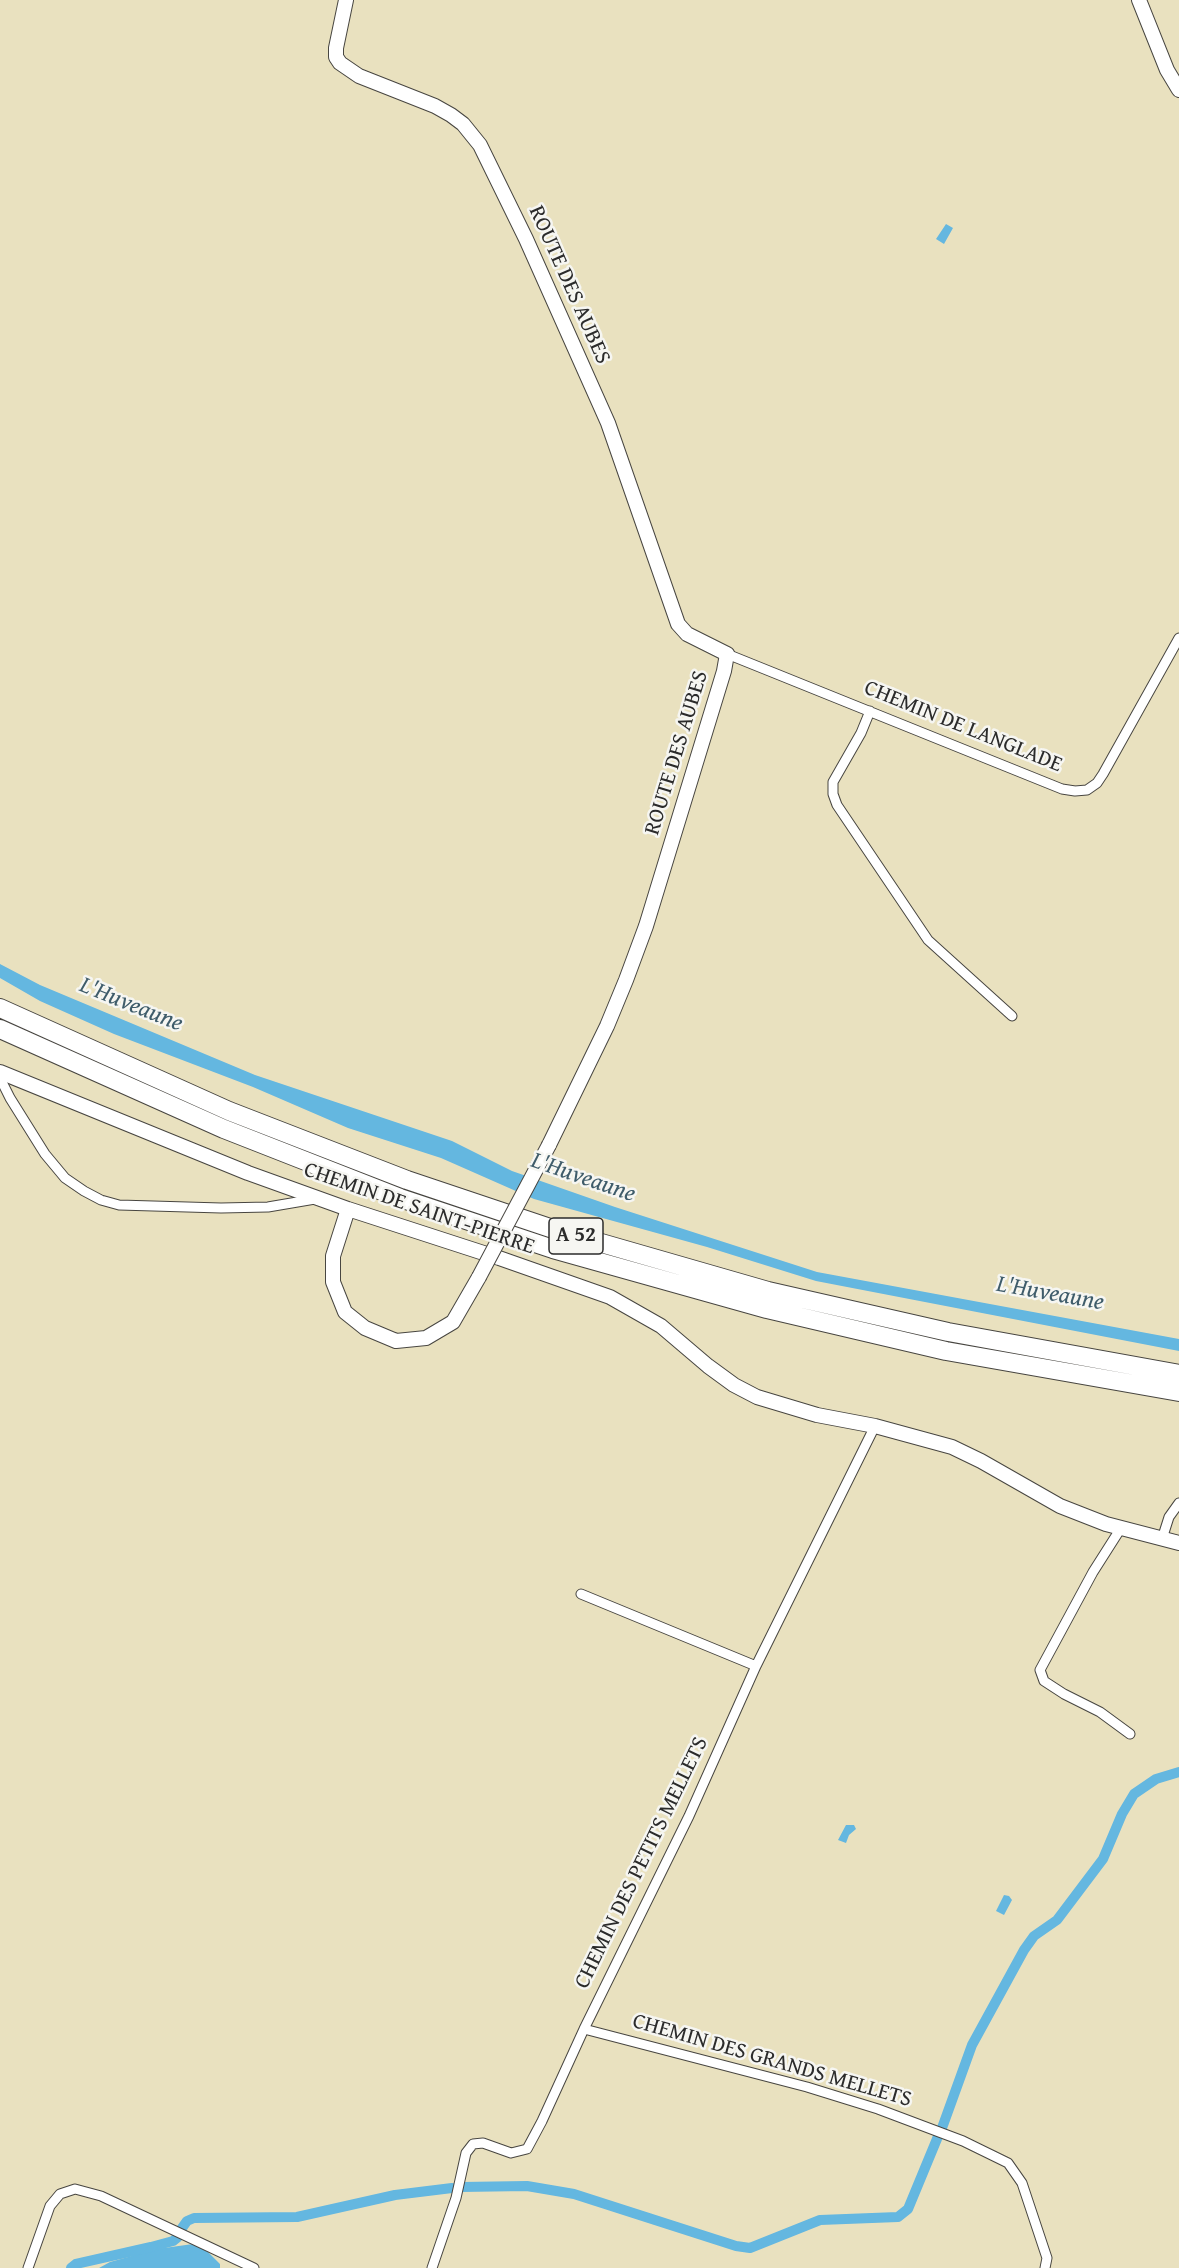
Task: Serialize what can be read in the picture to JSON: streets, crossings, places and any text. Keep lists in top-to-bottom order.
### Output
{
  "streets": {
    "highway": ["A 52"],
    "street": [
      "ROUTE DES AUBES",
      "CHEMIN DE LANGLADE",
      "CHEMIN DE SAINT-PIERRE",
      "CHEMIN DES PETITS MELLETS",
      "CHEMIN DES GRANDS MELLETS"
    ]
  },
  "crossings": [
    ["ROUTE DES AUBES", "CHEMIN DE LANGLADE"],
    ["ROUTE DES AUBES", "CHEMIN DE SAINT-PIERRE"],
    ["CHEMIN DE SAINT-PIERRE", "CHEMIN DES PETITS MELLETS"],
    ["CHEMIN DES PETITS MELLETS", "CHEMIN DES GRANDS MELLETS"]
  ],
  "water": ["L'Huveaune"]
}
